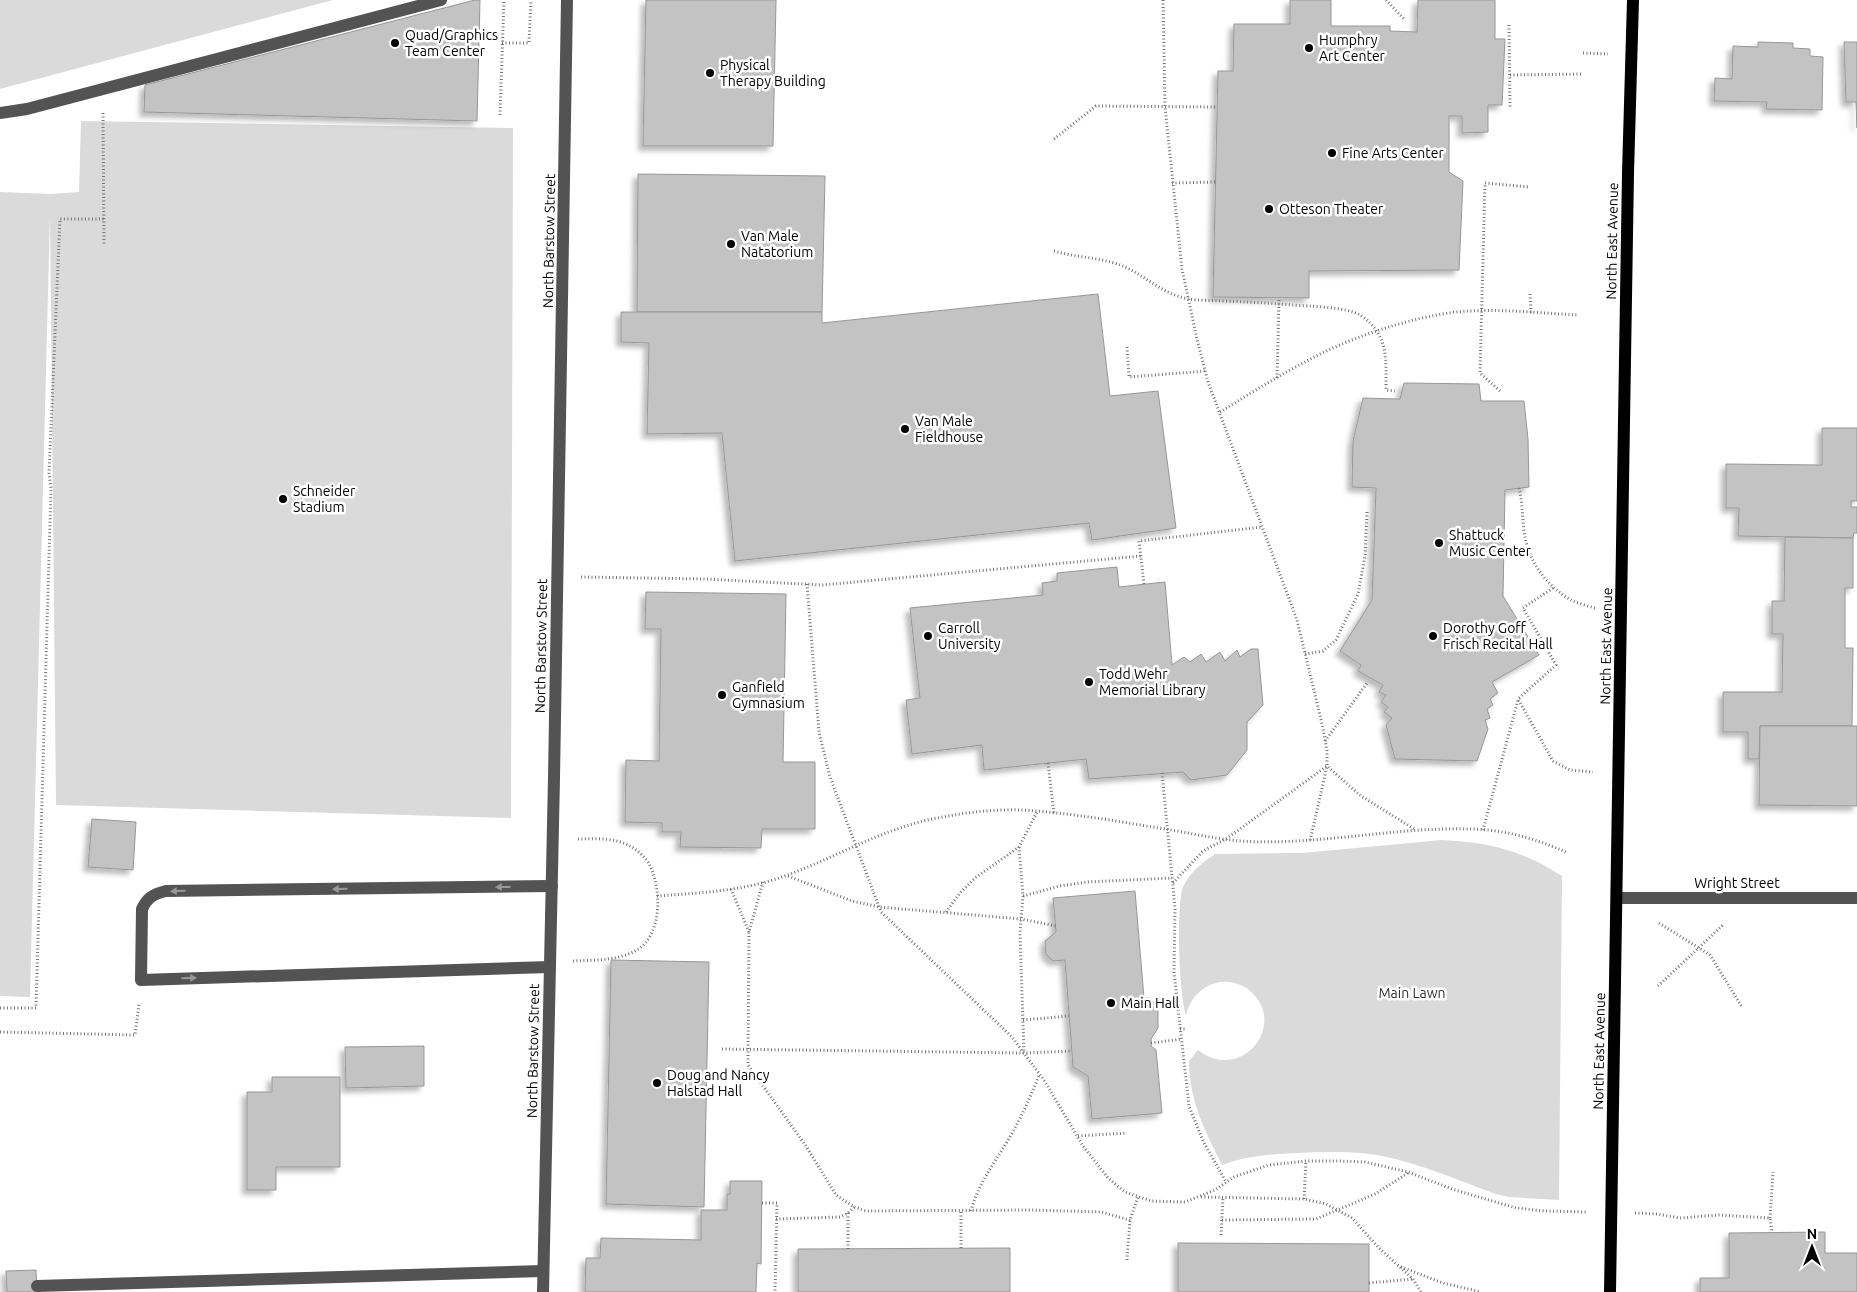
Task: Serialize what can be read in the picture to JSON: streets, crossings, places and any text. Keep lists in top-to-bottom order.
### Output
{
  "streets": {
    "main road": ["North East Avenue"],
    "street": ["North Barstow Street", "Wright Street"]
  },
  "crossings": [
    ["North East Avenue", "Wright Street"]
  ],
  "parks": ["Main Lawn"],
  "places": [
    "Quad/Graphics Team Center",
    "Humphry Art Center",
    "Physical Therapy Building",
    "Fine Arts Center",
    "Otteson Theater",
    "Van Male Natatorium",
    "Van Male Fieldhouse",
    "Schneider Stadium",
    "Shattuck Music Center",
    "Carroll University",
    "Dorothy Goff Frisch Recital Hall",
    "Todd Wehr Memorial Library",
    "Ganfield Gymnasium",
    "Main Hall",
    "Doug and Nancy Halstad Hall"
  ],
  "north": "top"
}
